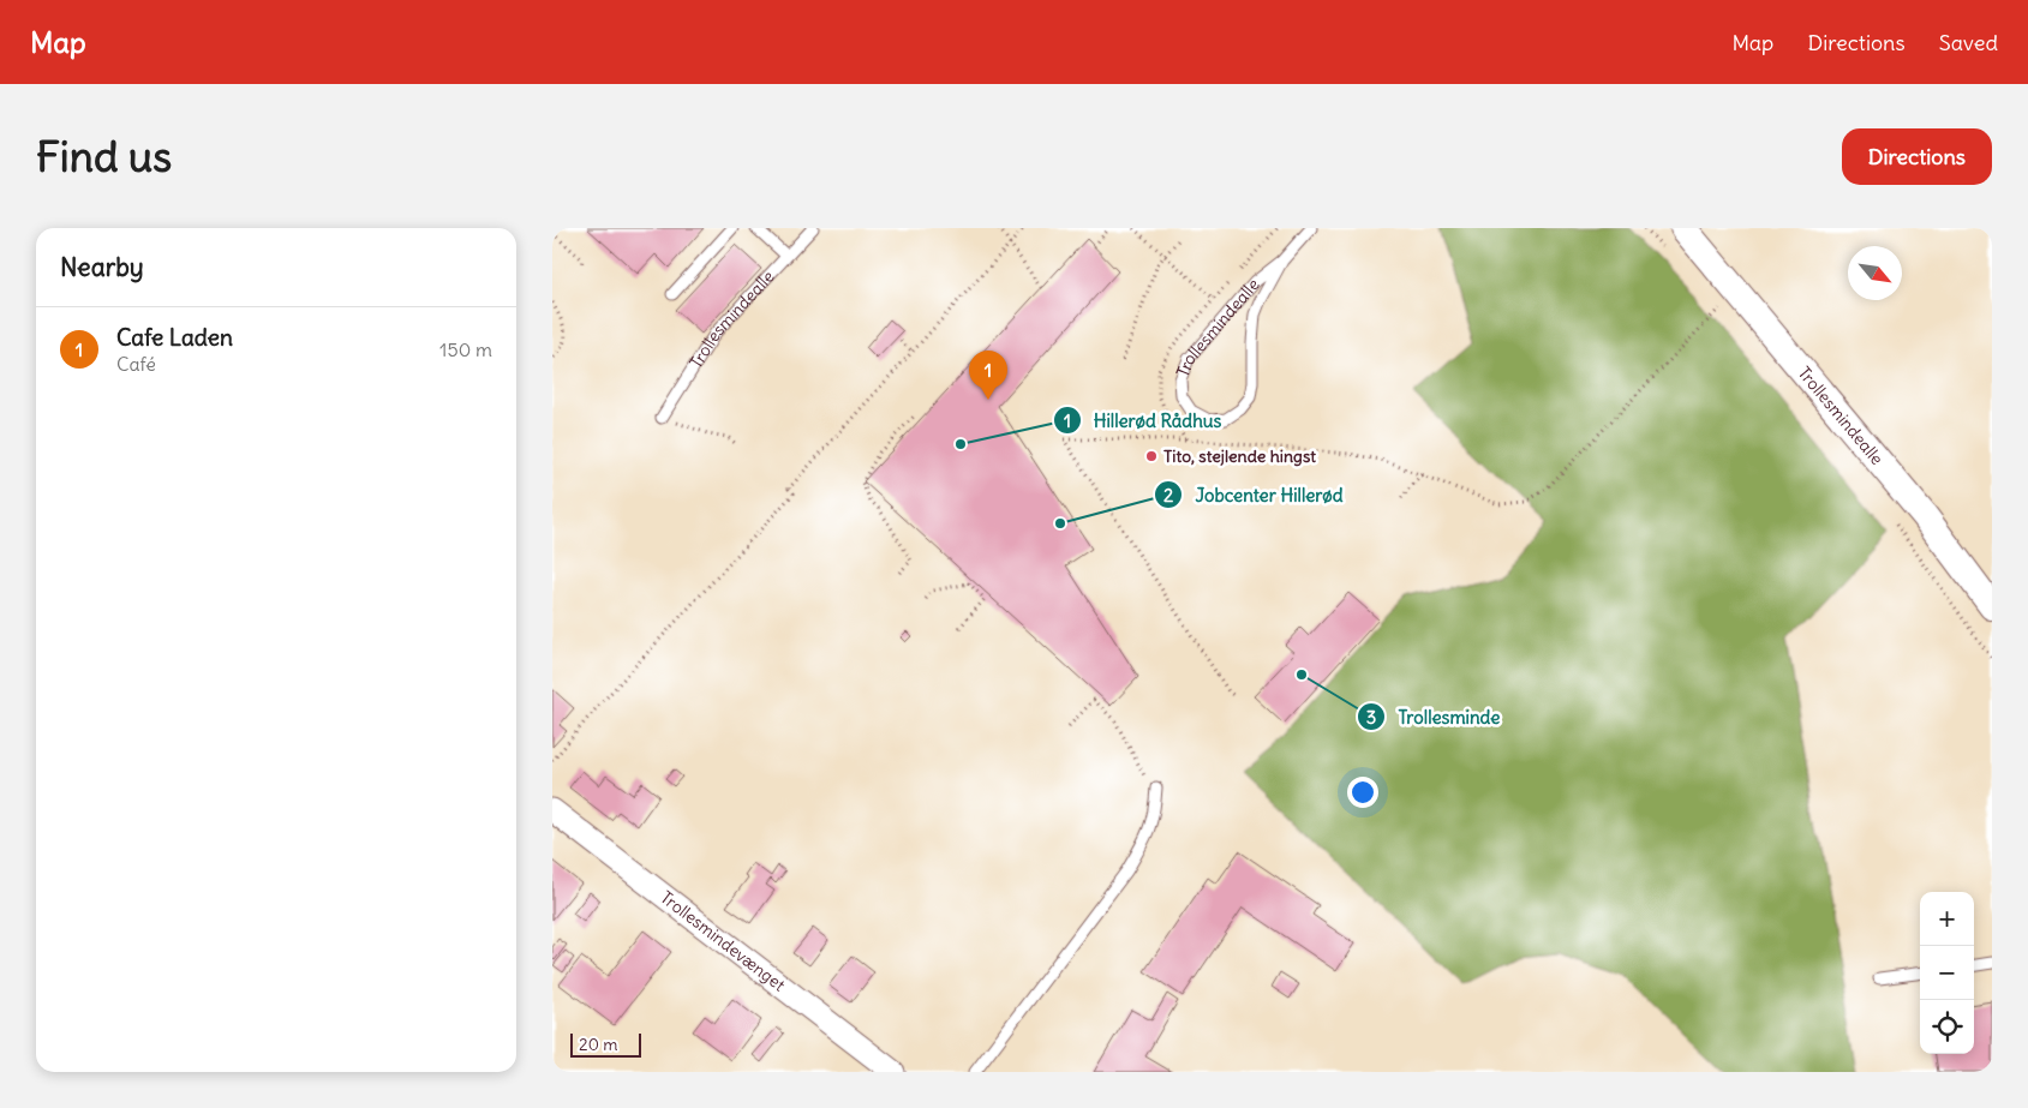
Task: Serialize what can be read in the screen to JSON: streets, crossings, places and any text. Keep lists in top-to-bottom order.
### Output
{
  "streets": {
    "street": ["Trollesmindealle", "Trollesmindevænget"]
  },
  "places": [
    "Hillerød Rådhus",
    "Tito, stejlende hingst",
    "Jobcenter Hillerød",
    "Trollesminde"
  ],
  "scale_bar": "20 m",
  "north": "bottom right",
  "page": {
    "header": "Map",
    "nav": ["Map", "Directions", "Saved"],
    "buttons": "Directions",
    "title": "Find us",
    "heading": "Nearby",
    "list": [
      {
        "mark": "1",
        "name": "Cafe Laden",
        "note": "Café",
        "value": "150 m"
      }
    ],
    "pins": "1",
    "map_buttons": ["+", "−"],
    "scale": "20 m"
  }
}
